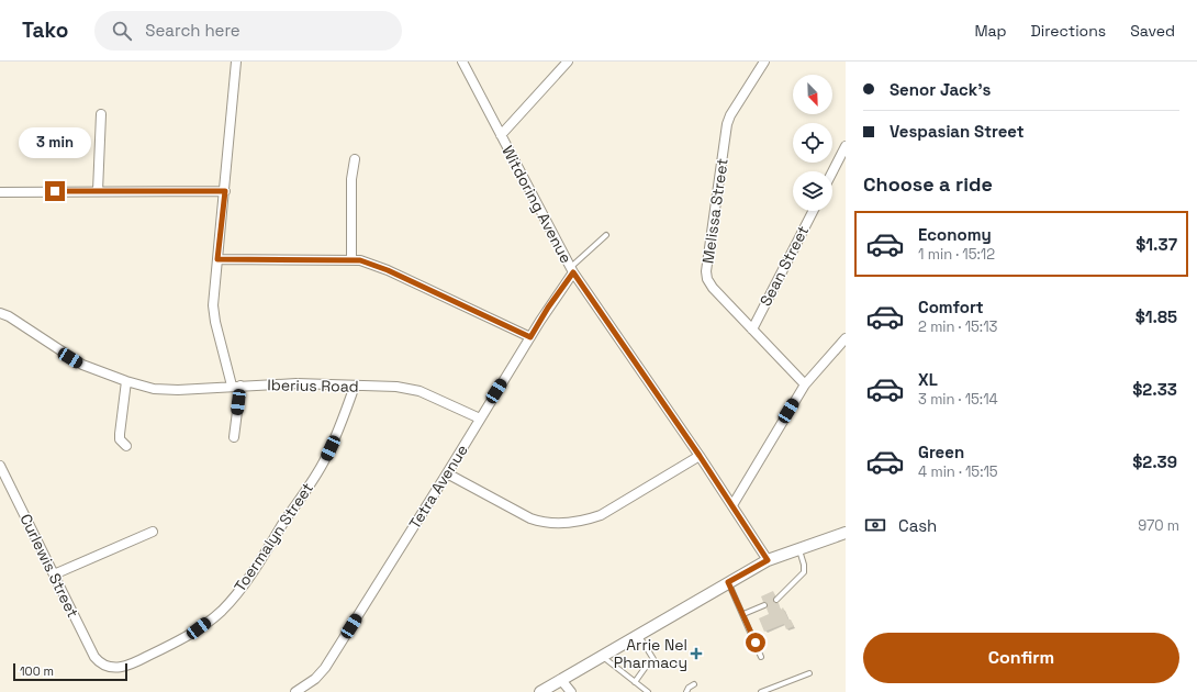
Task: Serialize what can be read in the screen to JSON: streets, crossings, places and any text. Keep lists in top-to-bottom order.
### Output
{
  "streets": {
    "street": [
      "Witdoring Avenue",
      "Melissa Street",
      "Sean Street",
      "Iberius Road",
      "Tetra Avenue",
      "Toermalyn Street",
      "Curlewis Street"
    ]
  },
  "crossings": [
    ["Witdoring Avenue", "Tetra Avenue"],
    ["Melissa Street", "Sean Street"],
    ["Iberius Road", "Tetra Avenue"],
    ["Iberius Road", "Toermalyn Street"],
    ["Toermalyn Street", "Curlewis Street"]
  ],
  "places": {
    "health": ["Arrie Nel Pharmacy"]
  },
  "scale_bar": "100 m",
  "north": "bottom right",
  "page": {
    "header": "Tako",
    "search": "Search here",
    "nav": ["Map", "Directions", "Saved"],
    "banner": ["Senor Jack's", "Vespasian Street"],
    "bubble": "3 min",
    "heading": "Choose a ride",
    "list": [
      {
        "name": "Economy",
        "note": "1 min · 15:12",
        "value": "$1.37"
      },
      {
        "name": "Comfort",
        "note": "2 min · 15:13",
        "value": "$1.85"
      },
      {
        "name": "XL",
        "note": "3 min · 15:14",
        "value": "$2.33"
      },
      {
        "name": "Green",
        "note": "4 min · 15:15",
        "value": "$2.39"
      }
    ],
    "pay": ["Cash", "970 m"],
    "buttons": "Confirm",
    "scale": "100 m"
  }
}
